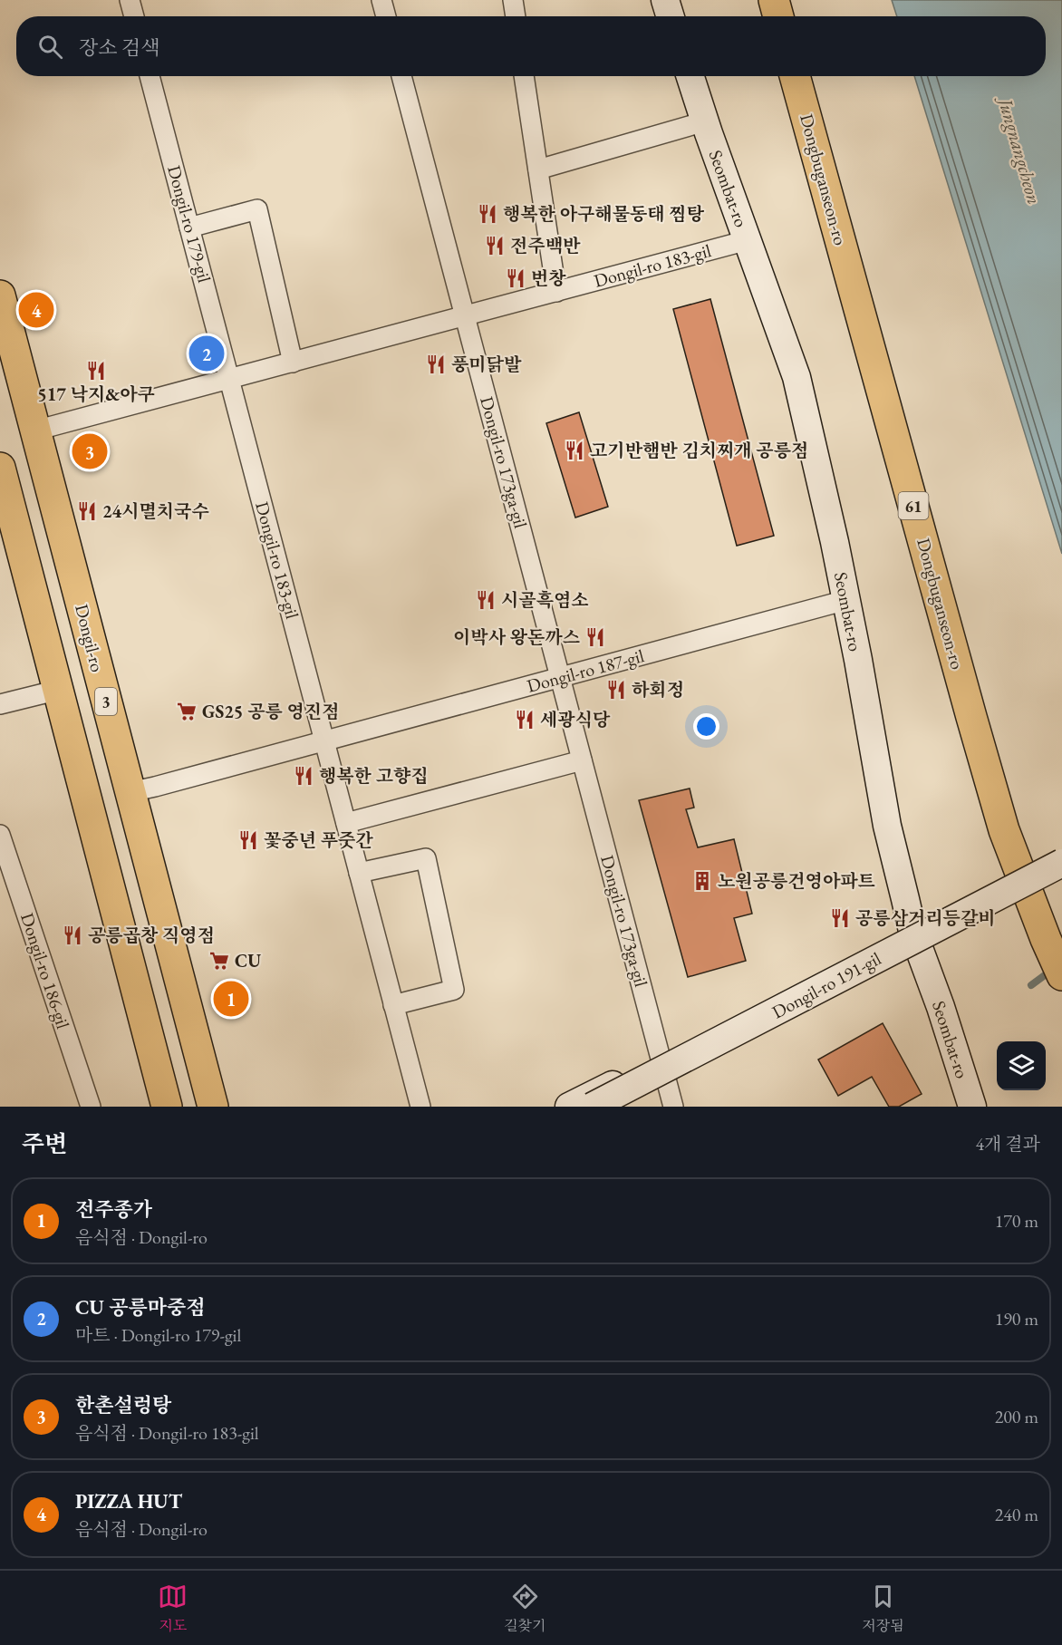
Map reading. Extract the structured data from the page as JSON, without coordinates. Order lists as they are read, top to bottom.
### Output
{
  "streets": {
    "main road": [
      "Dongbuganseon-ro",
      "Seombat-ro",
      "61",
      "Dongil-ro",
      "3",
      "Dongil-ro 191-gil"
    ],
    "street": [
      "Dongil-ro 179-gil",
      "Dongil-ro 183-gil",
      "Dongil-ro 173ga-gil",
      "Dongil-ro 187-gil",
      "Dongil-ro 186-gil"
    ]
  },
  "crossings": [
    ["Seombat-ro", "Dongil-ro 183-gil"],
    ["Seombat-ro", "Dongil-ro 187-gil"],
    ["Seombat-ro", "Dongil-ro 191-gil"],
    ["Dongil-ro 179-gil", "Dongil-ro 183-gil"],
    ["Dongil-ro 183-gil", "Dongil-ro 173ga-gil"],
    ["Dongil-ro 183-gil", "Dongil-ro"],
    ["Dongil-ro 183-gil", "Dongil-ro 187-gil"],
    ["Dongil-ro 173ga-gil", "Dongil-ro 187-gil"],
    ["Dongil-ro 173ga-gil", "Dongil-ro 191-gil"],
    ["Dongil-ro", "Dongil-ro 187-gil"]
  ],
  "water": ["Jungnangcheon"],
  "places": {
    "restaurant": [
      "행복한 아구해물동태 찜탕",
      "전주백반",
      "번창",
      "풍미닭발",
      "517 낙지&아구",
      "고기반햄반 김치찌개 공릉점",
      "24시멸치국수",
      "시골흑염소",
      "이박사 왕돈까스",
      "하회정",
      "세광식당",
      "행복한 고향집",
      "꽃중년 푸줏간",
      "공릉삼거리등갈비",
      "공릉곱창 직영점"
    ],
    "supermarket": ["GS25 공릉 영진점", "CU"],
    "building": ["노원공릉건영아파트"]
  },
  "page": {
    "search": "장소 검색",
    "pins": [
      "4",
      "2",
      "3",
      "1"
    ],
    "heading": ["주변", "4개 결과"],
    "list": [
      {
        "mark": "1",
        "name": "전주종가",
        "note": "음식점 · Dongil-ro",
        "value": "170 m"
      },
      {
        "mark": "2",
        "name": "CU 공릉마중점",
        "note": "마트 · Dongil-ro 179-gil",
        "value": "190 m"
      },
      {
        "mark": "3",
        "name": "한촌설렁탕",
        "note": "음식점 · Dongil-ro 183-gil",
        "value": "200 m"
      },
      {
        "mark": "4",
        "name": "PIZZA HUT",
        "note": "음식점 · Dongil-ro",
        "value": "240 m"
      }
    ],
    "nav": ["지도", "길찾기", "저장됨"]
  }
}
